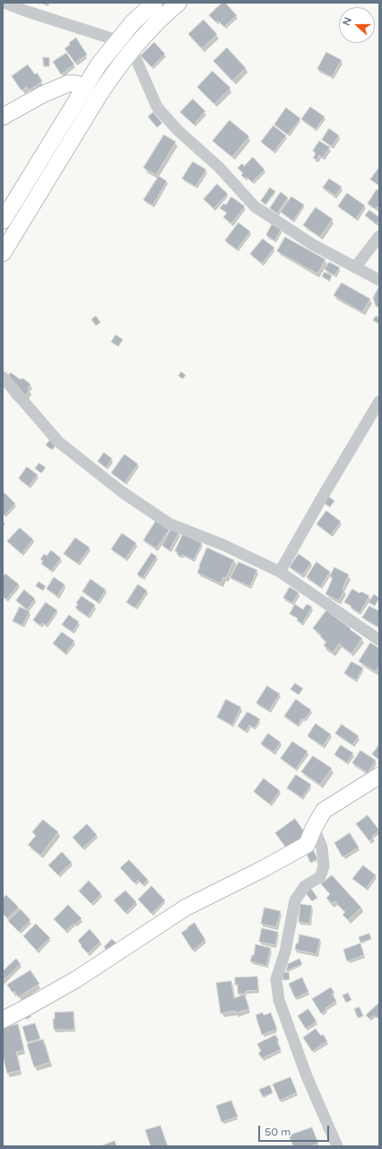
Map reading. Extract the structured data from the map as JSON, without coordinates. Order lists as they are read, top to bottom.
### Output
{
  "scale_bar": "50 m",
  "north": "left"
}
